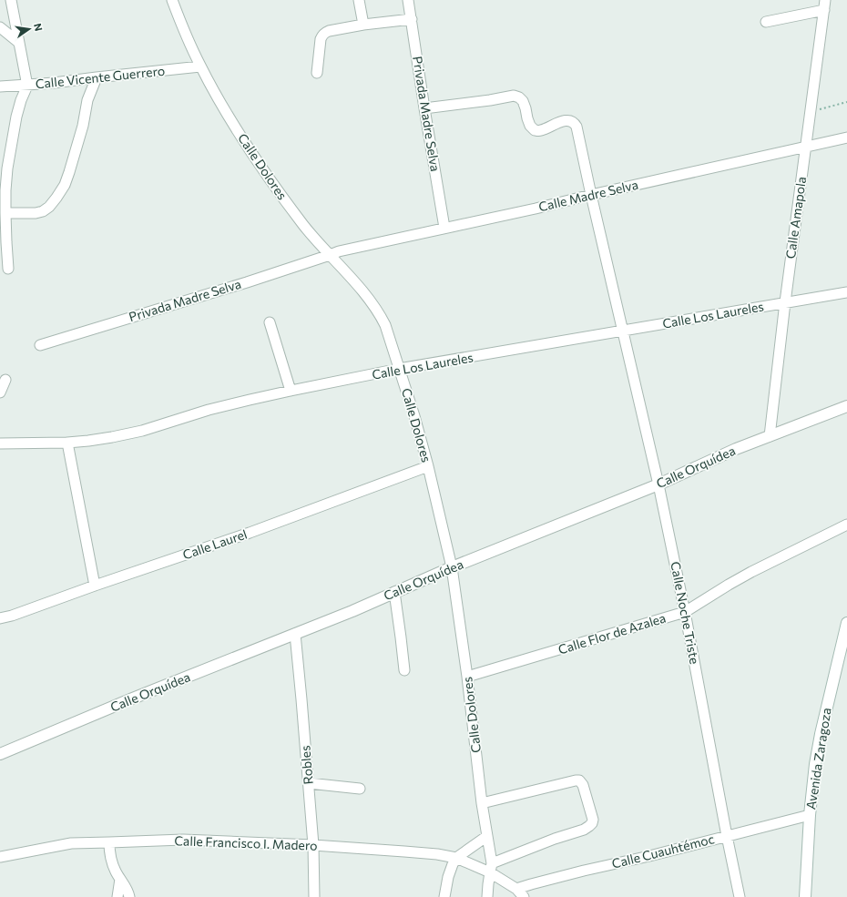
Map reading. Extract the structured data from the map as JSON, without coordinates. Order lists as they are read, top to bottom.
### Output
{
  "streets": {
    "street": [
      "Calle Vicente Guerrero",
      "Privada Madre Selva",
      "Calle Dolores",
      "Calle Madre Selva",
      "Calle Amapola",
      "Calle Los Laureles",
      "Calle Orquídea",
      "Calle Laurel",
      "Calle Noche Triste",
      "Calle Flor de Azalea",
      "Avenida Zaragoza",
      "Robles",
      "Calle Francisco I. Madero",
      "Calle Cuauhtémoc"
    ]
  },
  "crossings": [
    ["Calle Vicente Guerrero", "Calle Dolores"],
    ["Privada Madre Selva", "Calle Dolores"],
    ["Privada Madre Selva", "Calle Madre Selva"],
    ["Privada Madre Selva", "Calle Noche Triste"],
    ["Calle Dolores", "Calle Madre Selva"],
    ["Calle Dolores", "Calle Los Laureles"],
    ["Calle Dolores", "Calle Orquídea"],
    ["Calle Dolores", "Calle Laurel"],
    ["Calle Dolores", "Calle Flor de Azalea"],
    ["Calle Dolores", "Calle Francisco I. Madero"],
    ["Calle Madre Selva", "Calle Amapola"],
    ["Calle Madre Selva", "Calle Noche Triste"],
    ["Calle Amapola", "Calle Los Laureles"],
    ["Calle Amapola", "Calle Orquídea"],
    ["Calle Los Laureles", "Calle Noche Triste"],
    ["Calle Orquídea", "Calle Noche Triste"],
    ["Calle Orquídea", "Robles"],
    ["Calle Noche Triste", "Calle Flor de Azalea"],
    ["Calle Noche Triste", "Calle Cuauhtémoc"],
    ["Avenida Zaragoza", "Calle Cuauhtémoc"],
    ["Robles", "Calle Francisco I. Madero"]
  ],
  "north": "right"
}
